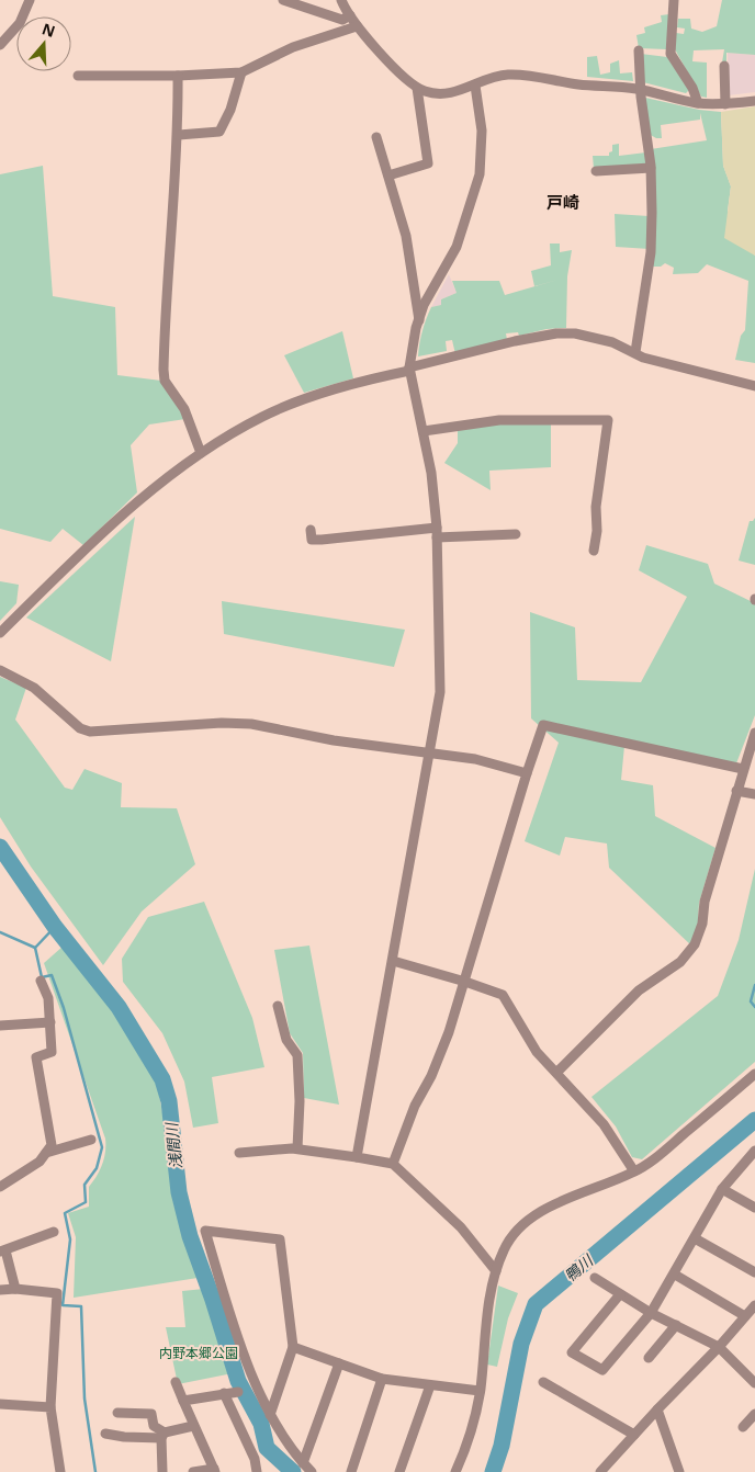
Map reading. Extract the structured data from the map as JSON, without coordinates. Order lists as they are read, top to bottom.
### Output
{
  "districts": ["戸崎"],
  "water": ["浅間川", "鴨川"],
  "parks": ["内野本郷公園"],
  "north": "top"
}
